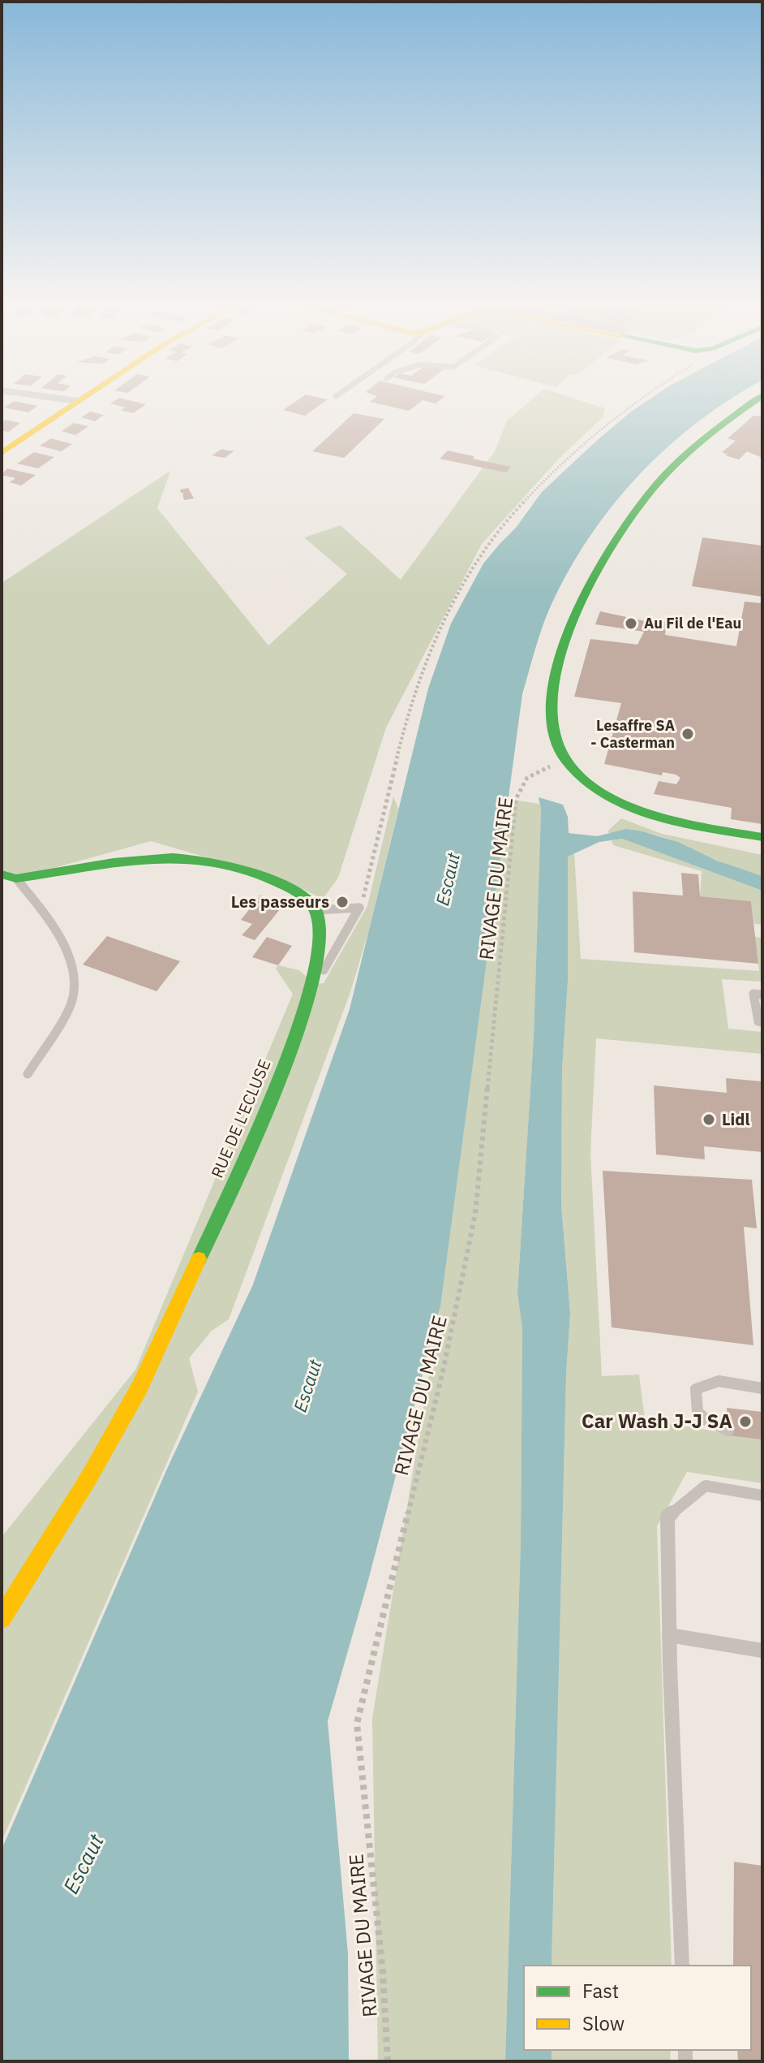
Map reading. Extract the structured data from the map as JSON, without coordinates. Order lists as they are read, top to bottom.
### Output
{
  "streets": {
    "street": ["RUE DE L'ECLUSE"],
    "path": ["RIVAGE DU MAIRE"]
  },
  "water": ["Escaut"],
  "places": [
    "Au Fil de l'Eau",
    "Lesaffre SA - Casterman",
    "Les passeurs",
    "Lidl",
    "Car Wash J-J SA"
  ],
  "legend": ["Fast", "Slow"]
}
